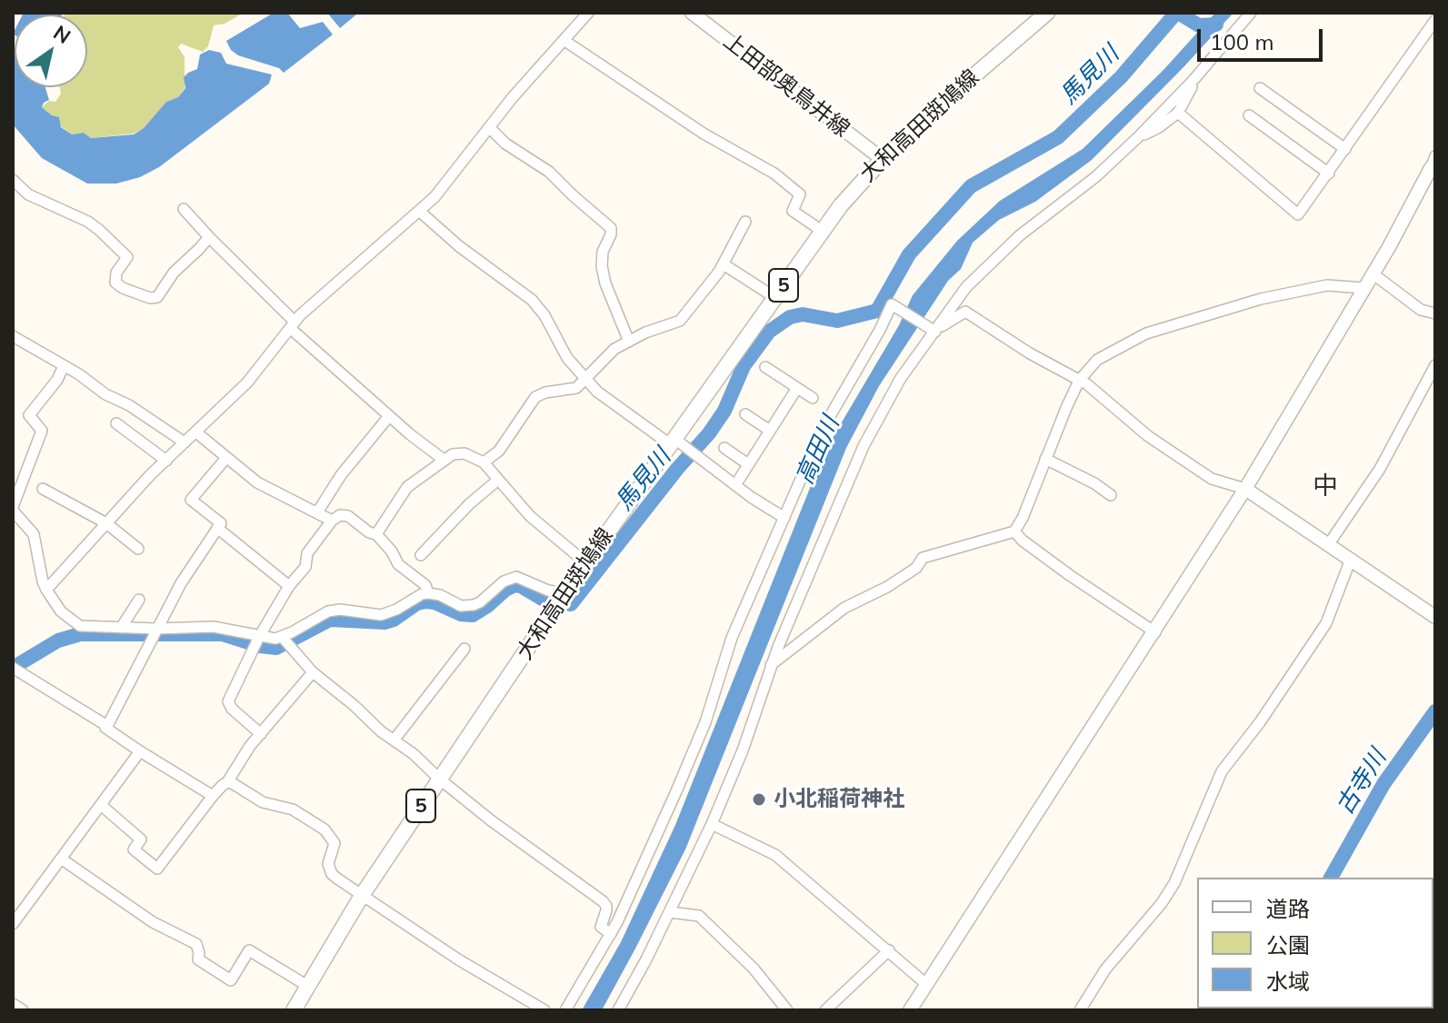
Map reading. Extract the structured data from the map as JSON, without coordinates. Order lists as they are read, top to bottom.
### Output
{
  "streets": {
    "main road": ["大和高田斑鳩線", "5"],
    "street": ["上田部奥鳥井線"]
  },
  "crossings": [
    ["上田部奥鳥井線", "大和高田斑鳩線"]
  ],
  "districts": ["中"],
  "water": ["馬見川", "高田川", "古寺川"],
  "places": ["小北稲荷神社"],
  "legend": ["道路", "公園", "水域"],
  "scale_bar": "100 m",
  "north": "top right"
}
